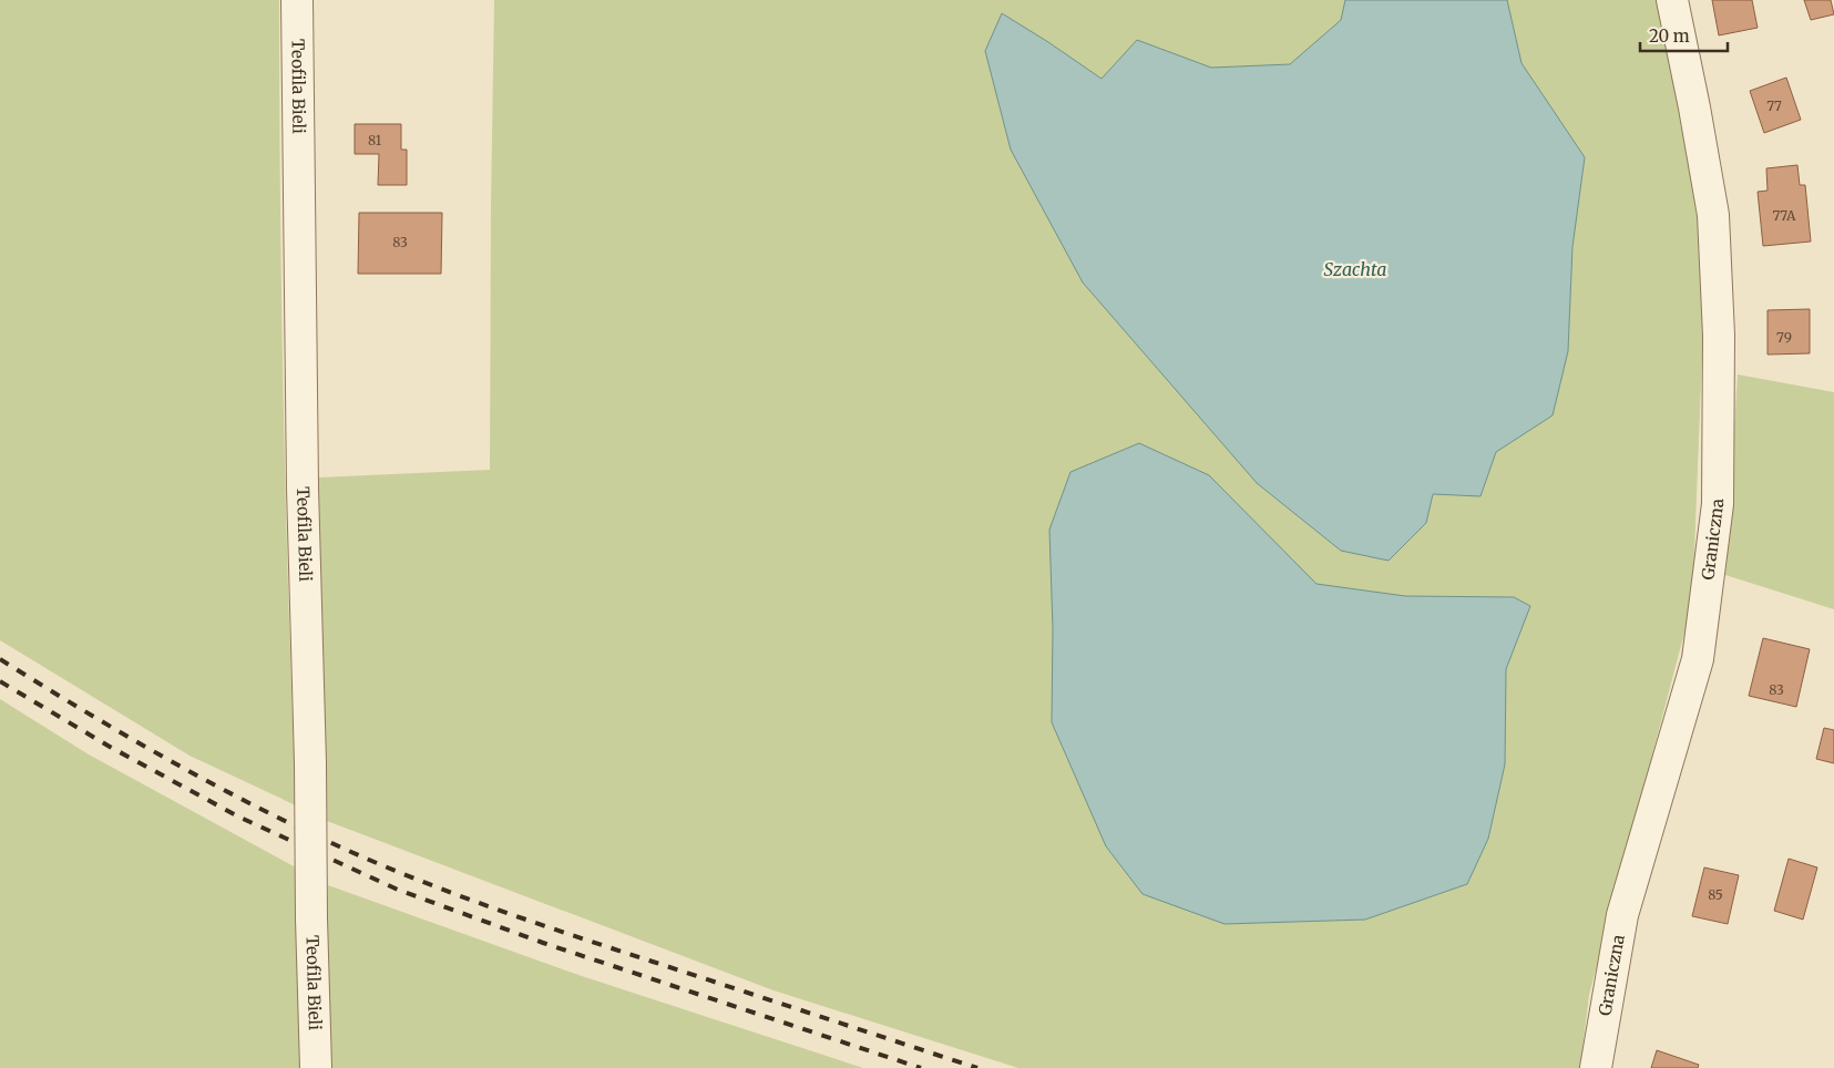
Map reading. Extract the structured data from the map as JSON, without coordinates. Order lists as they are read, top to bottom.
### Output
{
  "streets": {
    "street": ["Teofila Bieli", "Graniczna"]
  },
  "water": ["Szachta"],
  "house_numbers": [
    "77",
    "81",
    "77A",
    "83",
    "79",
    "83",
    "85"
  ],
  "scale_bar": "20 m"
}
